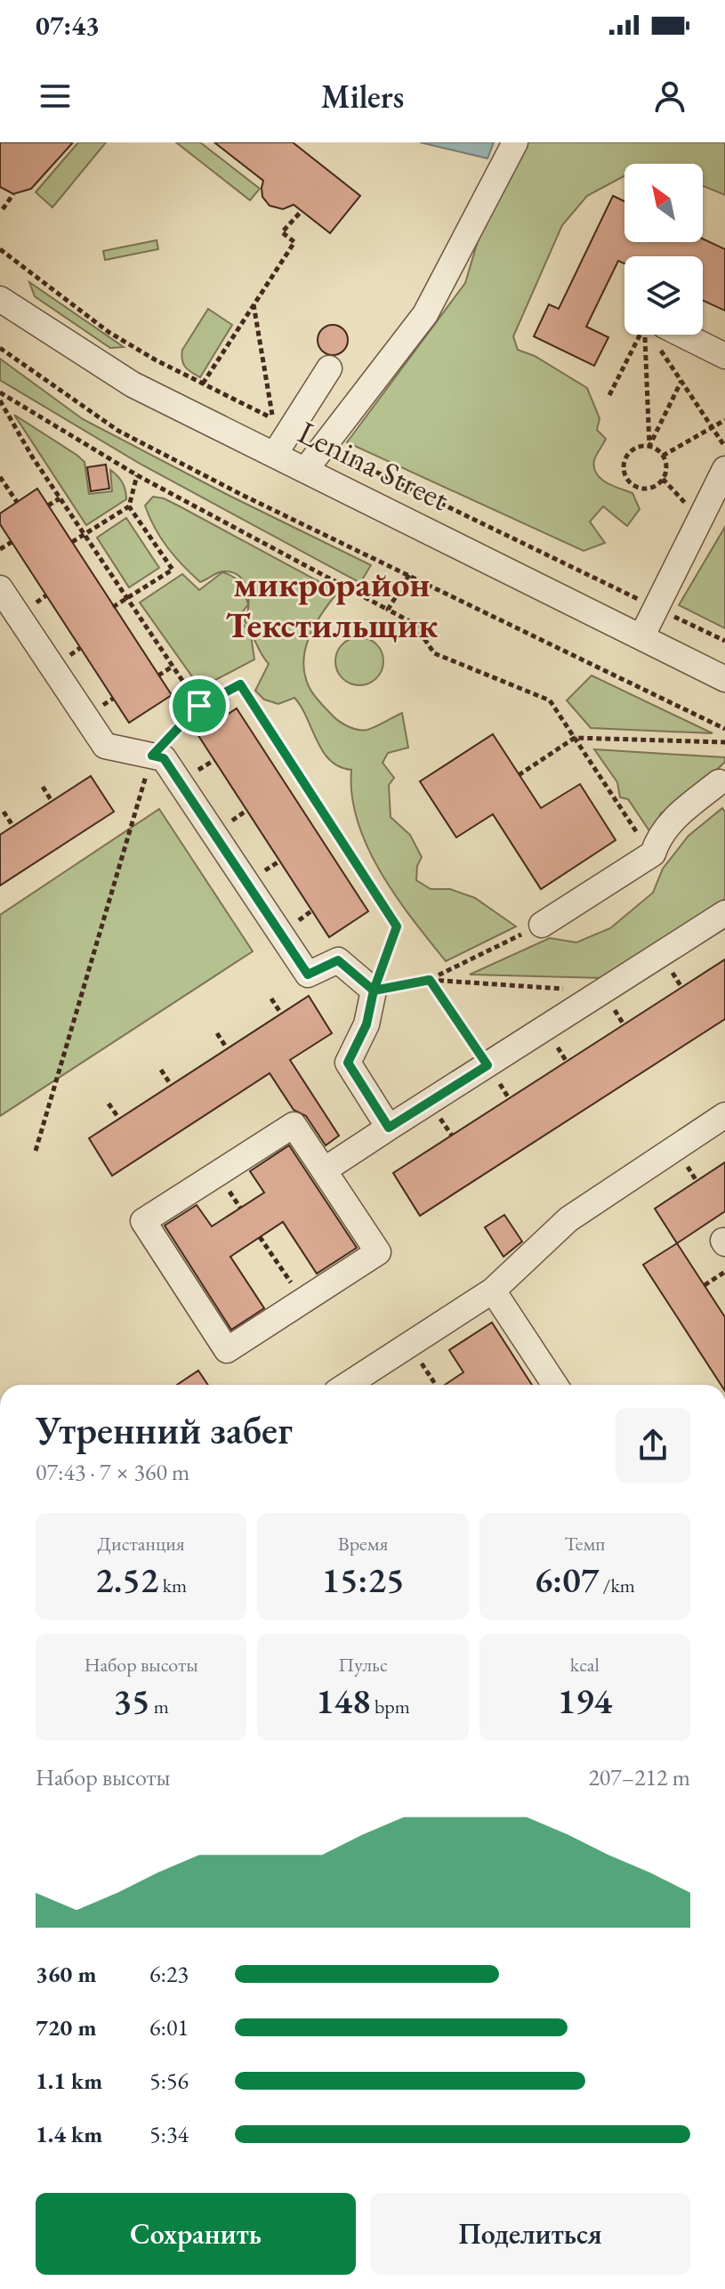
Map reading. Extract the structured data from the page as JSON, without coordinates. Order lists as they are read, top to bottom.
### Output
{
  "streets": {
    "street": ["Lenina Street"]
  },
  "districts": ["микрорайон Текстильщик"],
  "north": "top left",
  "page": {
    "status": "07:43",
    "header": "Milers",
    "heading": ["Утренний забег", "07:43 · 7 × 360 m"],
    "stats": [
      ["Дистанция", "2.52 km"],
      ["Время", "15:25"],
      ["Темп", "6:07 /km"],
      ["Набор высоты", "35 m"],
      ["Пульс", "148 bpm"],
      ["kcal", "194"]
    ],
    "chart": ["Набор высоты", "207–212 m"],
    "list": [
      {
        "name": "360 m",
        "note": "6:23"
      },
      {
        "name": "720 m",
        "note": "6:01"
      },
      {
        "name": "1.1 km",
        "note": "5:56"
      },
      {
        "name": "1.4 km",
        "note": "5:34"
      }
    ],
    "buttons": ["Сохранить", "Поделиться"]
  }
}
